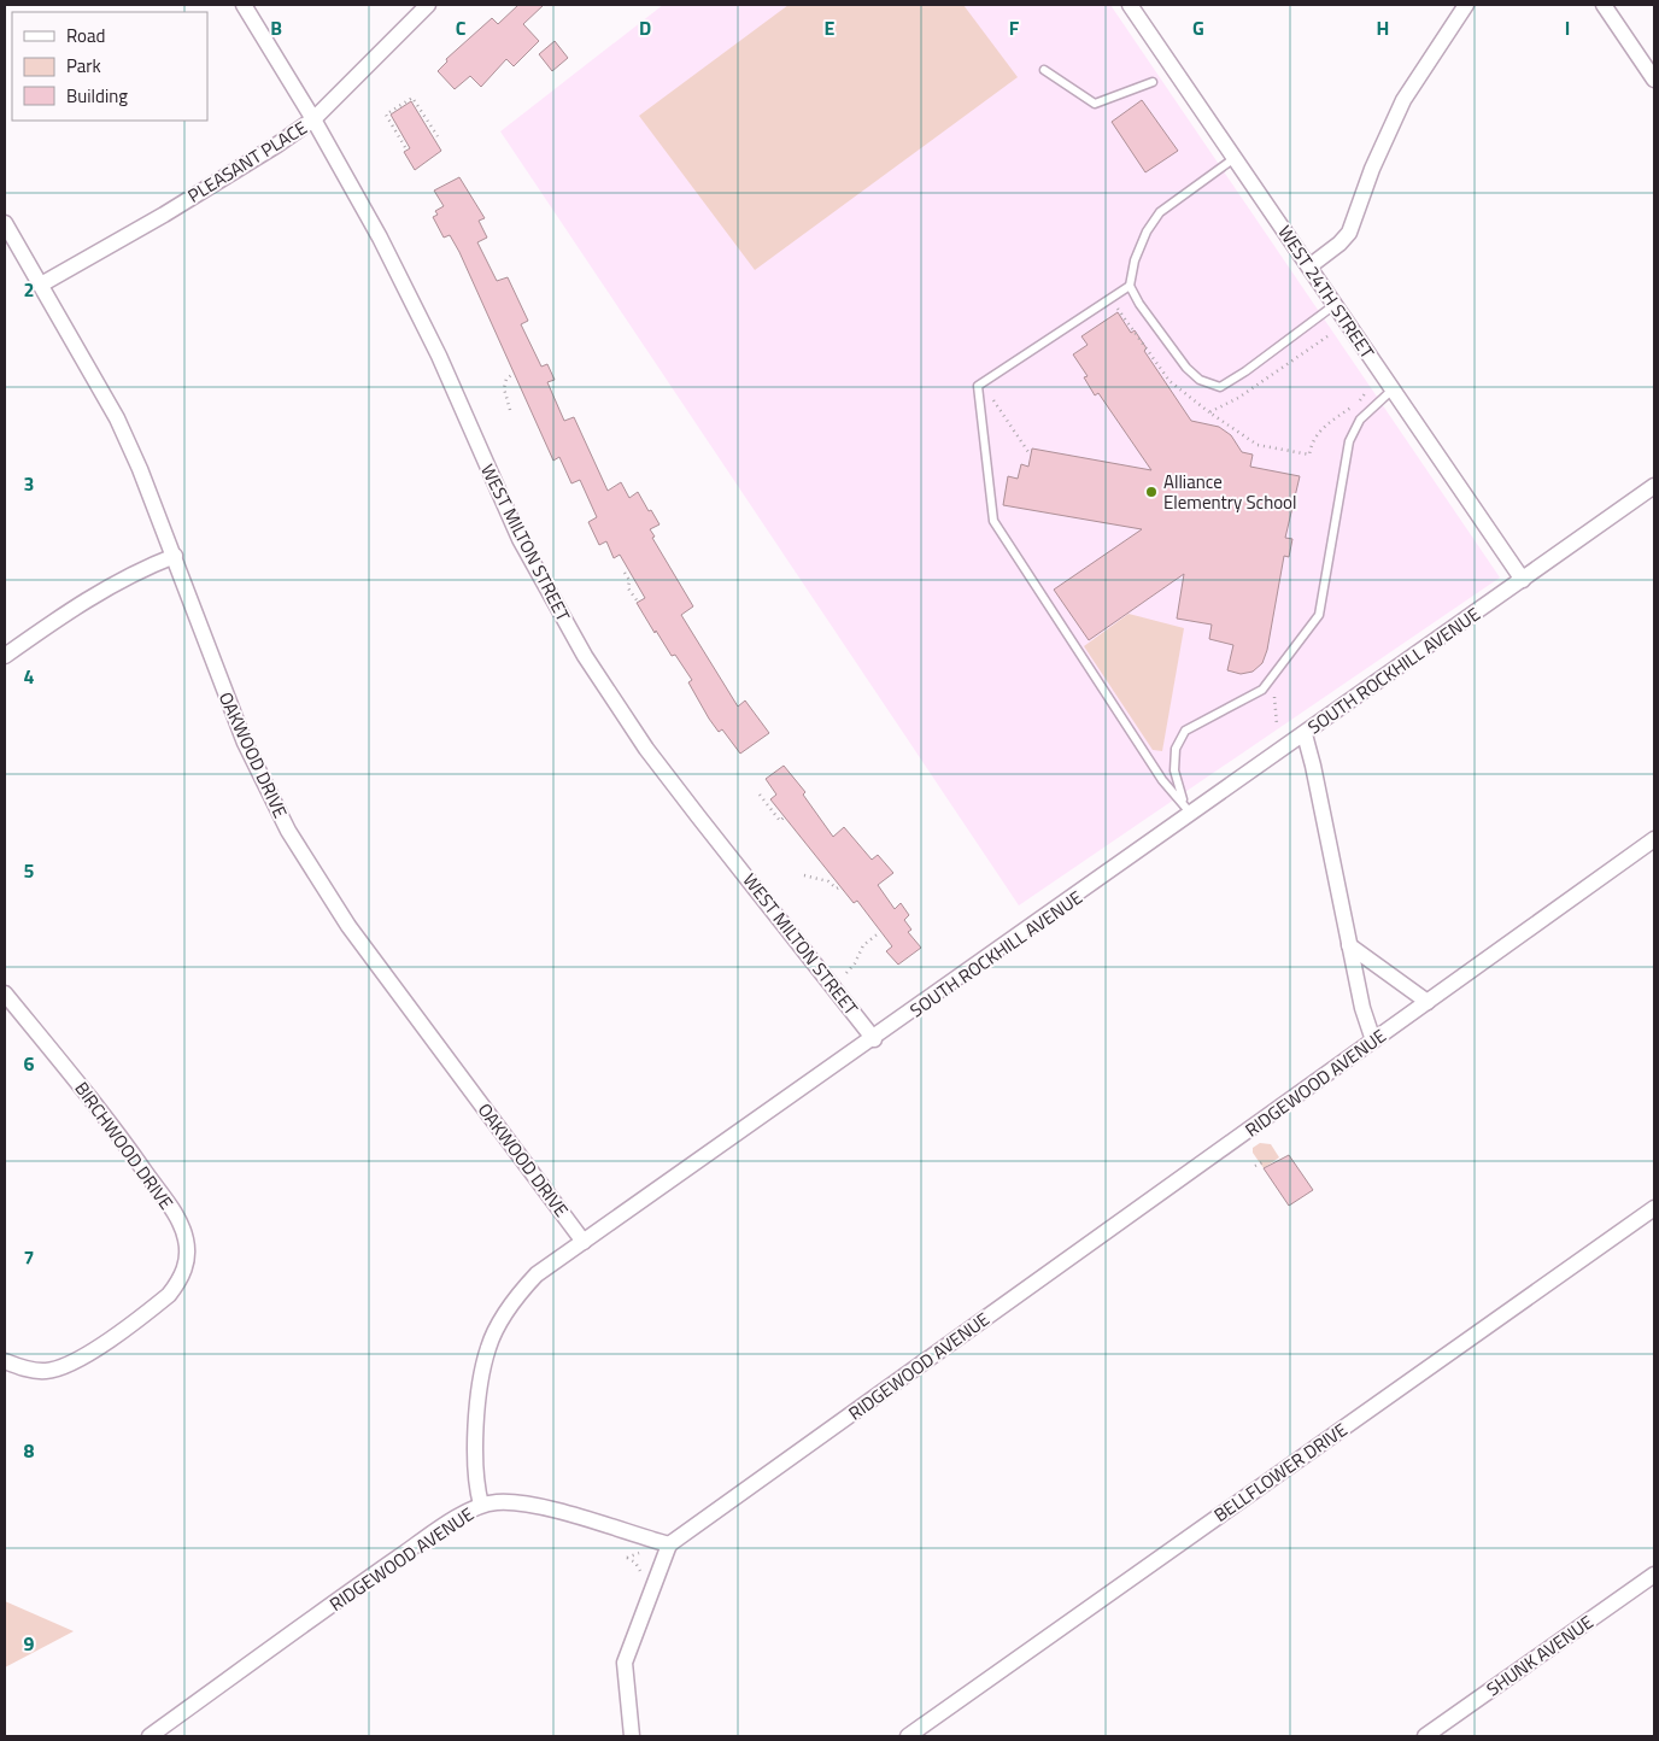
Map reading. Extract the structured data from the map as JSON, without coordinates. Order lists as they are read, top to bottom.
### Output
{
  "streets": {
    "street": [
      "PLEASANT PLACE",
      "WEST 24TH STREET",
      "WEST MILTON STREET",
      "SOUTH ROCKHILL AVENUE",
      "OAKWOOD DRIVE",
      "RIDGEWOOD AVENUE",
      "BIRCHWOOD DRIVE",
      "BELLFLOWER DRIVE",
      "SHUNK AVENUE"
    ]
  },
  "crossings": [
    ["PLEASANT PLACE", "WEST MILTON STREET"],
    ["PLEASANT PLACE", "OAKWOOD DRIVE"],
    ["WEST 24TH STREET", "SOUTH ROCKHILL AVENUE"],
    ["WEST MILTON STREET", "SOUTH ROCKHILL AVENUE"],
    ["SOUTH ROCKHILL AVENUE", "OAKWOOD DRIVE"],
    ["SOUTH ROCKHILL AVENUE", "RIDGEWOOD AVENUE"]
  ],
  "places": ["Alliance Elementry School"],
  "legend": ["Road", "Park", "Building"],
  "grid": {
    "columns": [
      "B",
      "C",
      "D",
      "E",
      "F",
      "G",
      "H",
      "I"
    ],
    "rows": [
      "2",
      "3",
      "4",
      "5",
      "6",
      "7",
      "8",
      "9"
    ]
  }
}
